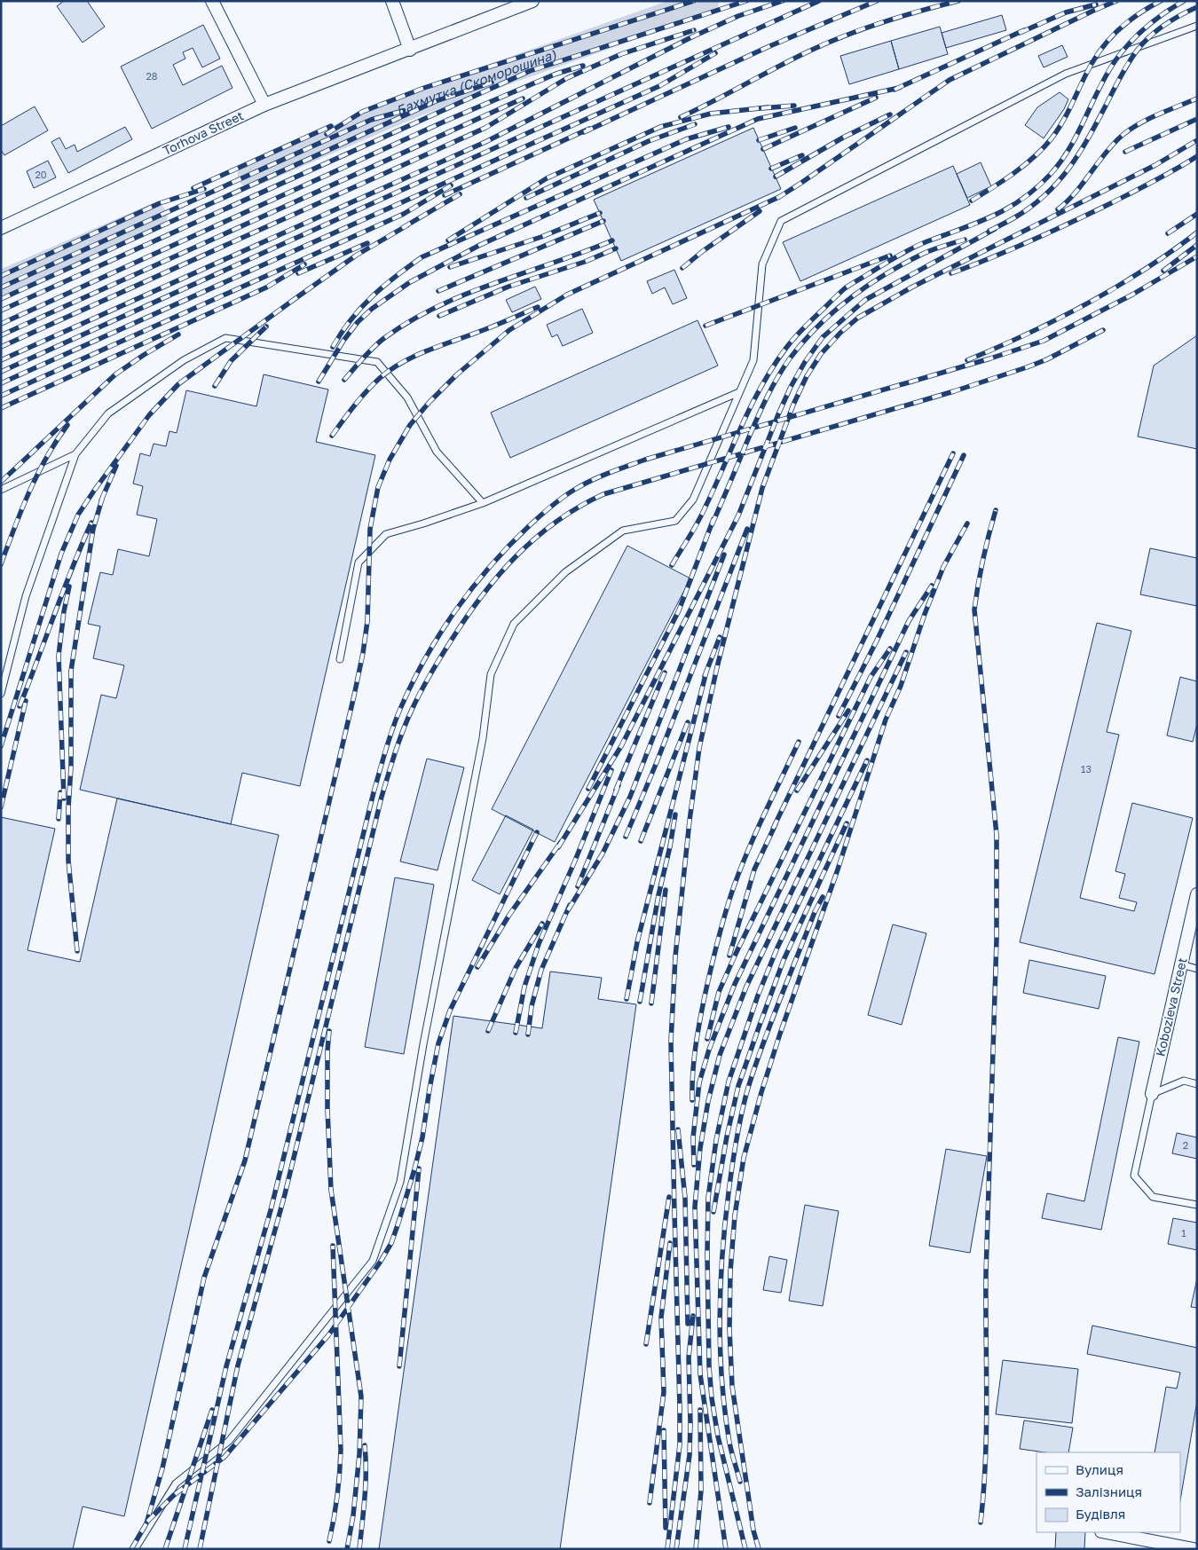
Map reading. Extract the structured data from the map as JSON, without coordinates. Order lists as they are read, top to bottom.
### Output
{
  "streets": {
    "street": ["Torhova Street", "Kobozieva Street"]
  },
  "water": ["Бахмутка (Скоморошина)"],
  "house_numbers": [
    "28",
    "20",
    "13",
    "2",
    "1"
  ],
  "legend": ["Вулиця", "Залізниця", "Будівля"]
}
